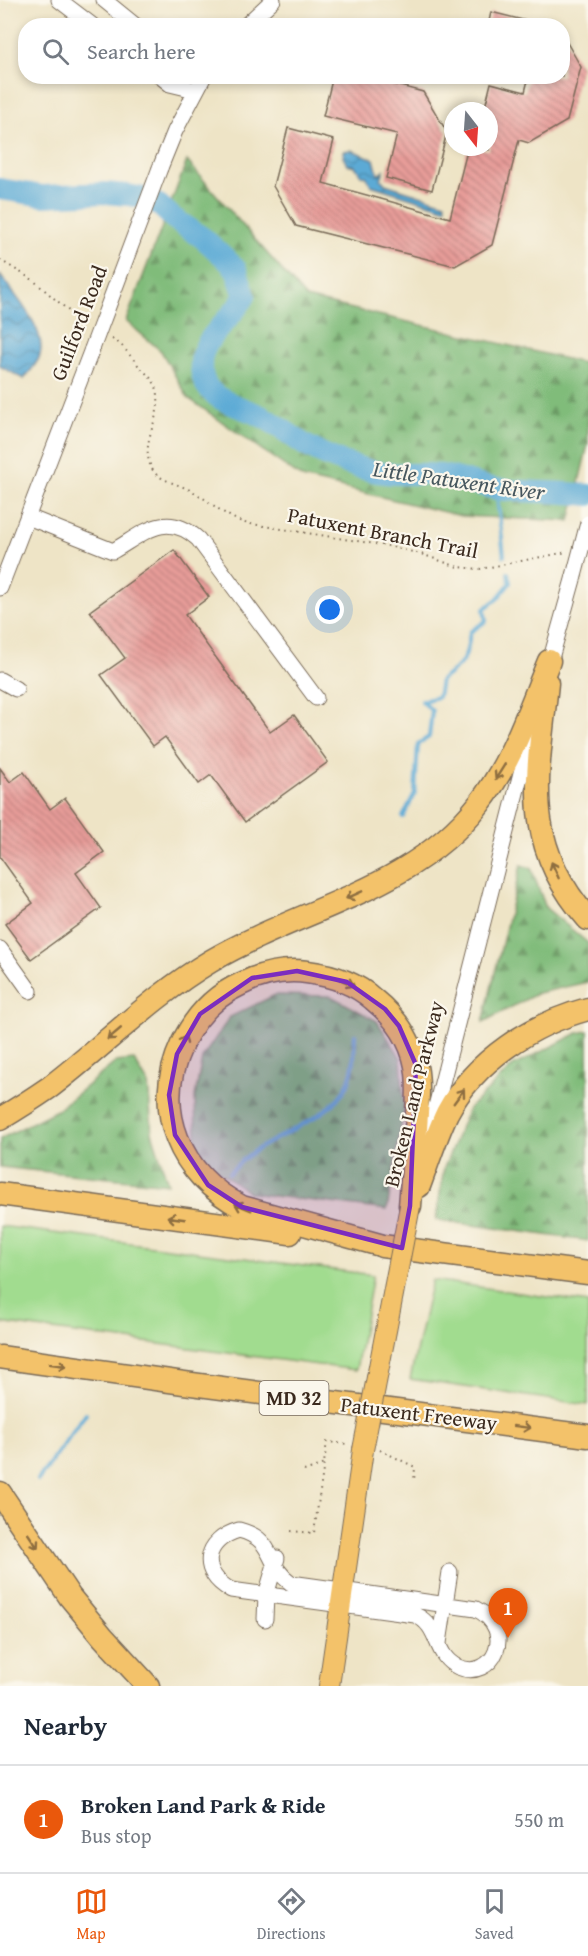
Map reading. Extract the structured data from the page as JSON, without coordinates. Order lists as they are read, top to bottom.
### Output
{
  "streets": {
    "highway": ["MD 32", "Patuxent Freeway"],
    "main road": ["Broken Land Parkway"],
    "street": ["Guilford Road"],
    "path": ["Patuxent Branch Trail"]
  },
  "water": ["Little Patuxent River"],
  "north": "bottom",
  "page": {
    "search": "Search here",
    "pins": "1",
    "heading": "Nearby",
    "list": [
      {
        "mark": "1",
        "name": "Broken Land Park & Ride",
        "note": "Bus stop",
        "value": "550 m"
      }
    ],
    "nav": ["Map", "Directions", "Saved"]
  }
}
